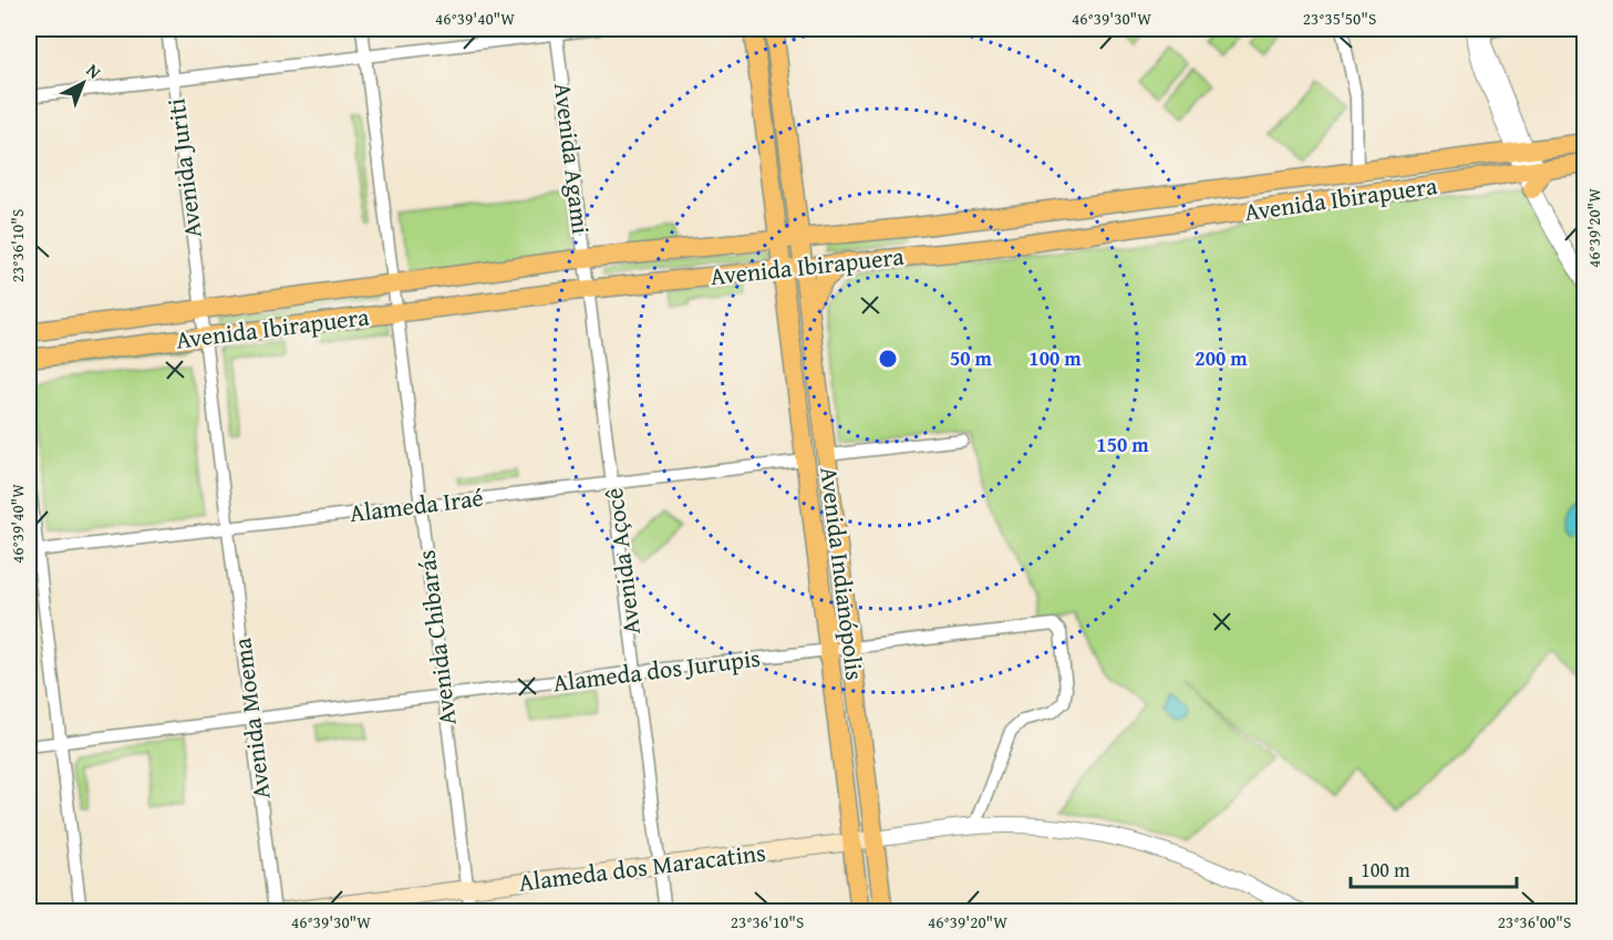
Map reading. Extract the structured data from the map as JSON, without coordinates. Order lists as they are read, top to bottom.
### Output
{
  "streets": {
    "main road": ["Avenida Ibirapuera", "Avenida Indianópolis", "Alameda dos Maracatins"],
    "street": [
      "Avenida Agami",
      "Avenida Juriti",
      "Alameda Iraé",
      "Avenida Açocê",
      "Avenida Chibarás",
      "Alameda dos Jurupis",
      "Avenida Moema"
    ]
  },
  "crossings": [
    ["Avenida Agami", "Avenida Ibirapuera"],
    ["Avenida Agami", "Avenida Açocê"],
    ["Avenida Juriti", "Avenida Ibirapuera"],
    ["Avenida Ibirapuera", "Avenida Açocê"],
    ["Avenida Ibirapuera", "Avenida Indianópolis"],
    ["Avenida Ibirapuera", "Avenida Chibarás"],
    ["Avenida Ibirapuera", "Avenida Moema"],
    ["Alameda Iraé", "Avenida Açocê"],
    ["Alameda Iraé", "Avenida Indianópolis"],
    ["Alameda Iraé", "Avenida Chibarás"],
    ["Alameda Iraé", "Avenida Moema"],
    ["Avenida Açocê", "Alameda dos Jurupis"],
    ["Avenida Açocê", "Alameda dos Maracatins"],
    ["Avenida Indianópolis", "Alameda dos Jurupis"],
    ["Avenida Indianópolis", "Alameda dos Maracatins"],
    ["Avenida Chibarás", "Alameda dos Jurupis"],
    ["Avenida Chibarás", "Alameda dos Maracatins"],
    ["Alameda dos Jurupis", "Avenida Moema"],
    ["Avenida Moema", "Alameda dos Maracatins"]
  ],
  "scale_bar": "100 m",
  "north": "top right",
  "coordinates": [
    "46°39'40\"W",
    "46°39'30\"W",
    "23°35'50\"S",
    "46°39'20\"W",
    "23°36'10\"S",
    "23°36'00\"S"
  ],
  "rings": [
    "50 m",
    "100 m",
    "200 m",
    "150 m"
  ]
}
